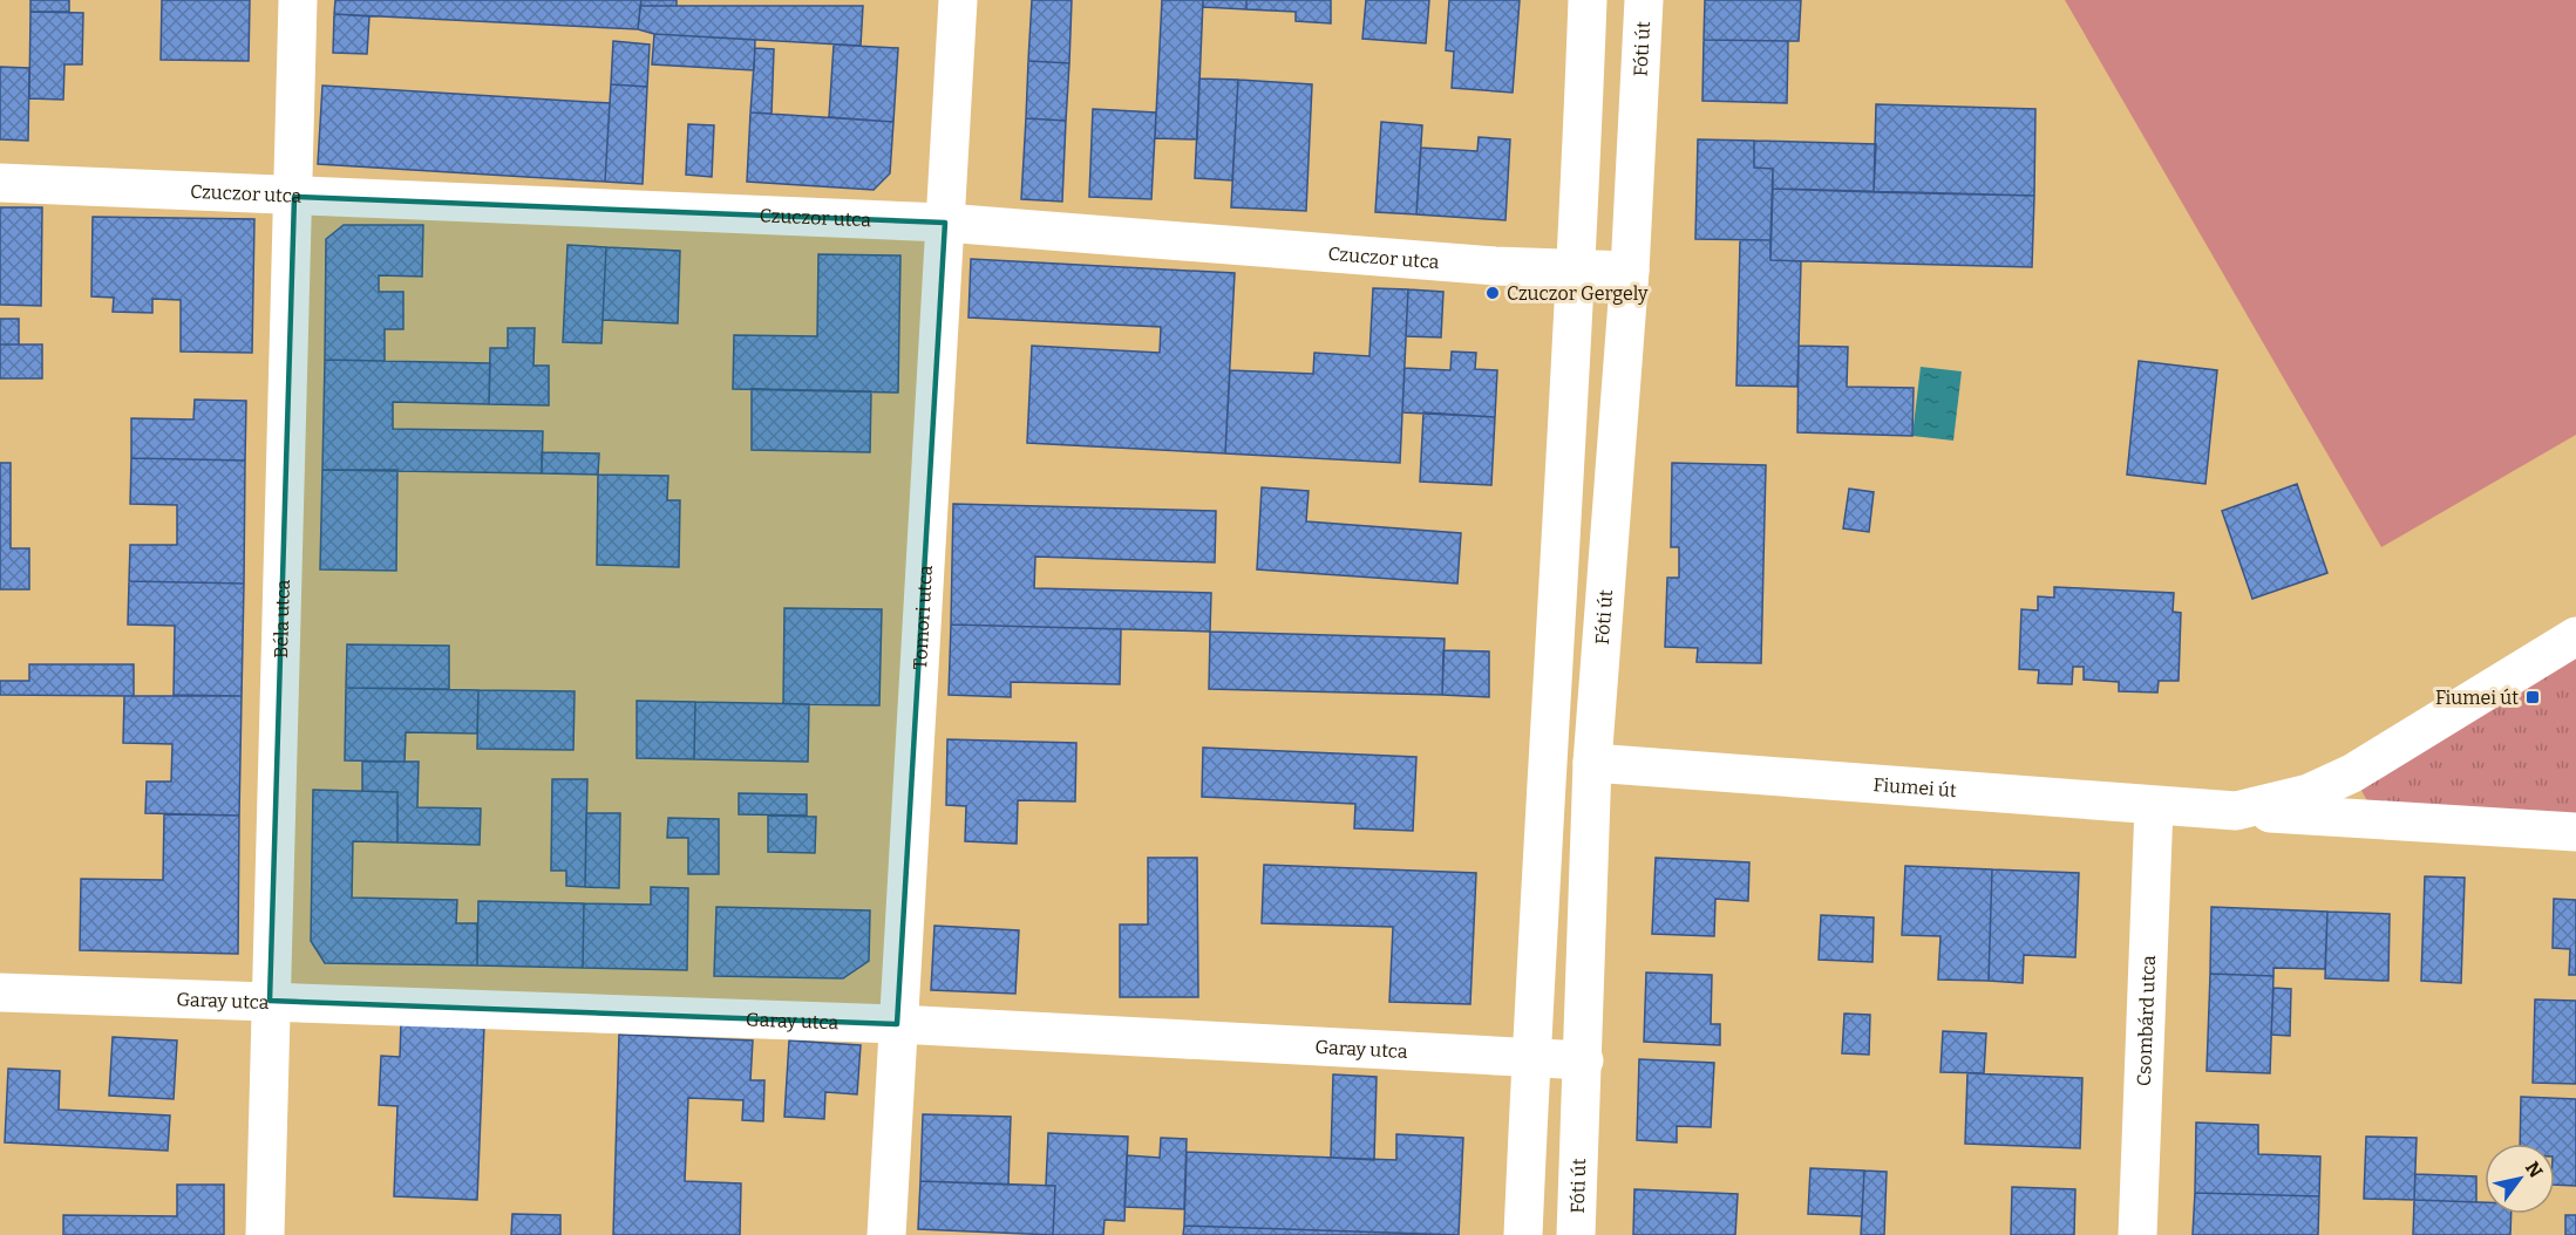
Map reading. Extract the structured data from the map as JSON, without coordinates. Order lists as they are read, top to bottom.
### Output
{
  "streets": {
    "street": [
      "Fóti út",
      "Czuczor utca",
      "Béla utca",
      "Tomori utca",
      "Fiumei út",
      "Garay utca",
      "Csombárd utca"
    ]
  },
  "crossings": [
    ["Fóti út", "Czuczor utca"],
    ["Fóti út", "Fiumei út"],
    ["Fóti út", "Garay utca"],
    ["Czuczor utca", "Béla utca"],
    ["Czuczor utca", "Tomori utca"],
    ["Béla utca", "Garay utca"],
    ["Tomori utca", "Garay utca"],
    ["Fiumei út", "Csombárd utca"]
  ],
  "places": {
    "other": ["Czuczor Gergely"],
    "transit": ["Fiumei út"]
  },
  "north": "top right"
}
